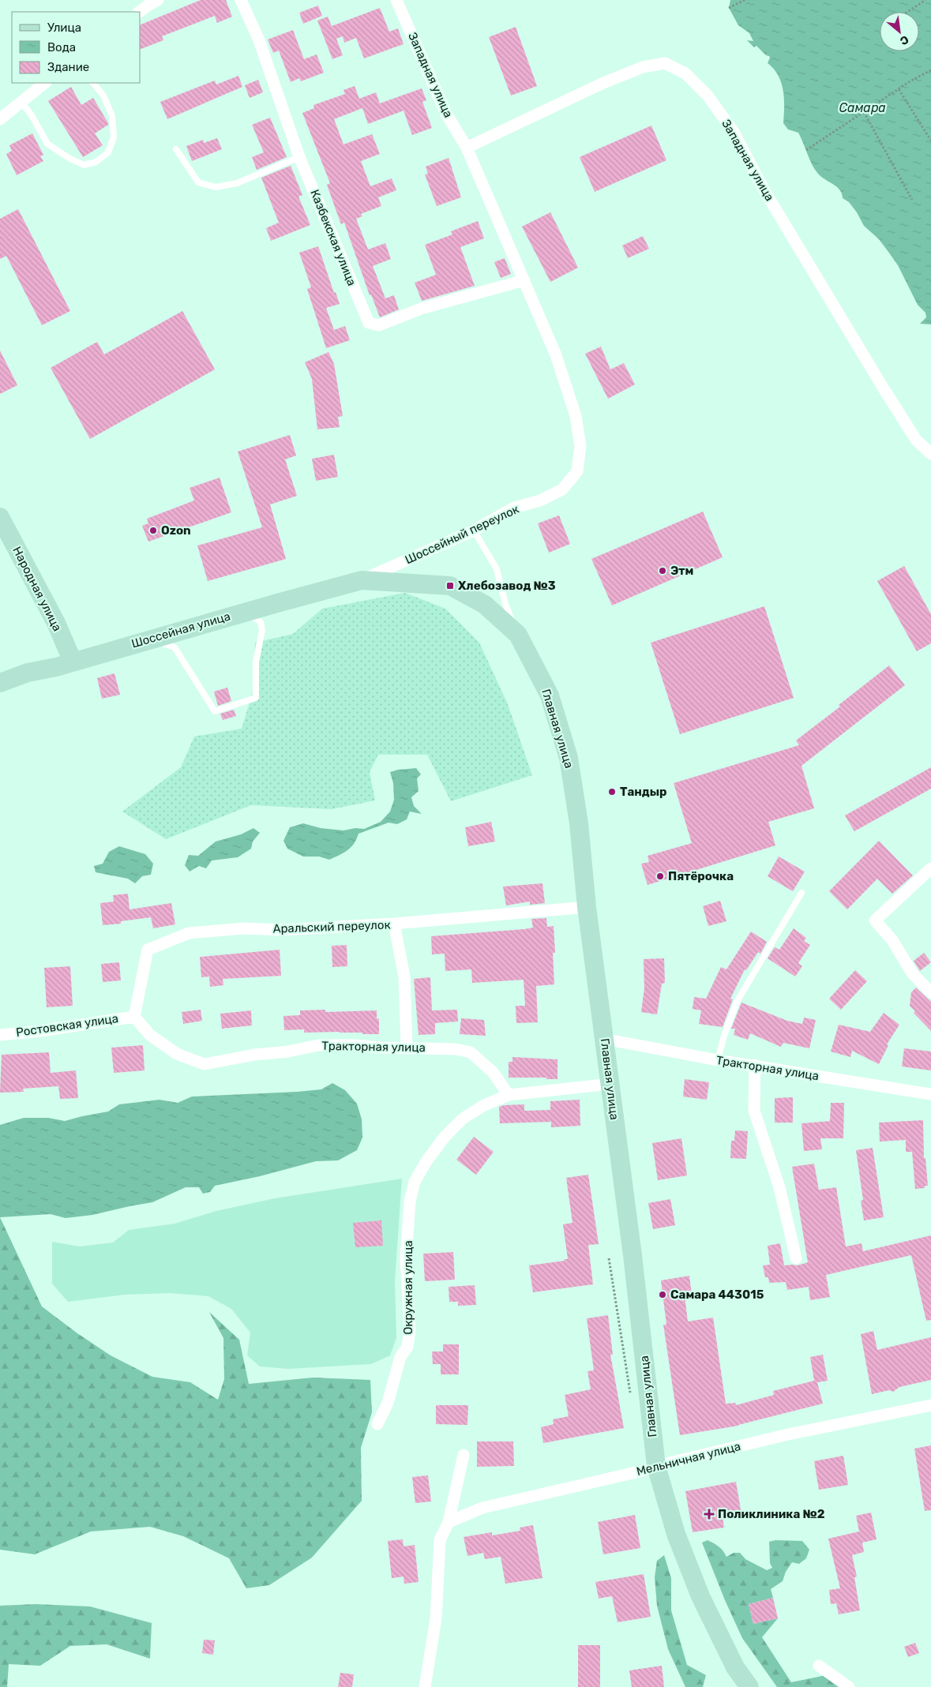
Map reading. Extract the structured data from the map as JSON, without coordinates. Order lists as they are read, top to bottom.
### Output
{
  "streets": {
    "main road": ["Народная улица", "Шоссейная улица", "Главная улица"],
    "street": [
      "Западная улица",
      "Казбекская улица",
      "Шоссейный переулок",
      "Аральский переулок",
      "Ростовская улица",
      "Тракторная улица",
      "Окружная улица",
      "Мельничная улица"
    ]
  },
  "crossings": [
    ["Западная улица", "Казбекская улица"],
    ["Западная улица", "Шоссейный переулок"],
    ["Шоссейный переулок", "Шоссейная улица"],
    ["Шоссейный переулок", "Главная улица"],
    ["Народная улица", "Шоссейная улица"],
    ["Шоссейная улица", "Главная улица"],
    ["Главная улица", "Аральский переулок"],
    ["Главная улица", "Тракторная улица"],
    ["Главная улица", "Мельничная улица"],
    ["Аральский переулок", "Ростовская улица"],
    ["Аральский переулок", "Тракторная улица"],
    ["Ростовская улица", "Тракторная улица"],
    ["Тракторная улица", "Окружная улица"]
  ],
  "water": ["Самара"],
  "places": {
    "other": [
      "Ozon",
      "Этм",
      "Тандыр",
      "Пятёрочка",
      "Самара 443015"
    ],
    "transit": ["Хлебозавод №3"],
    "health": ["Поликлиника №2"]
  },
  "legend": ["Улица", "Вода", "Здание"],
  "north": "bottom right"
}
